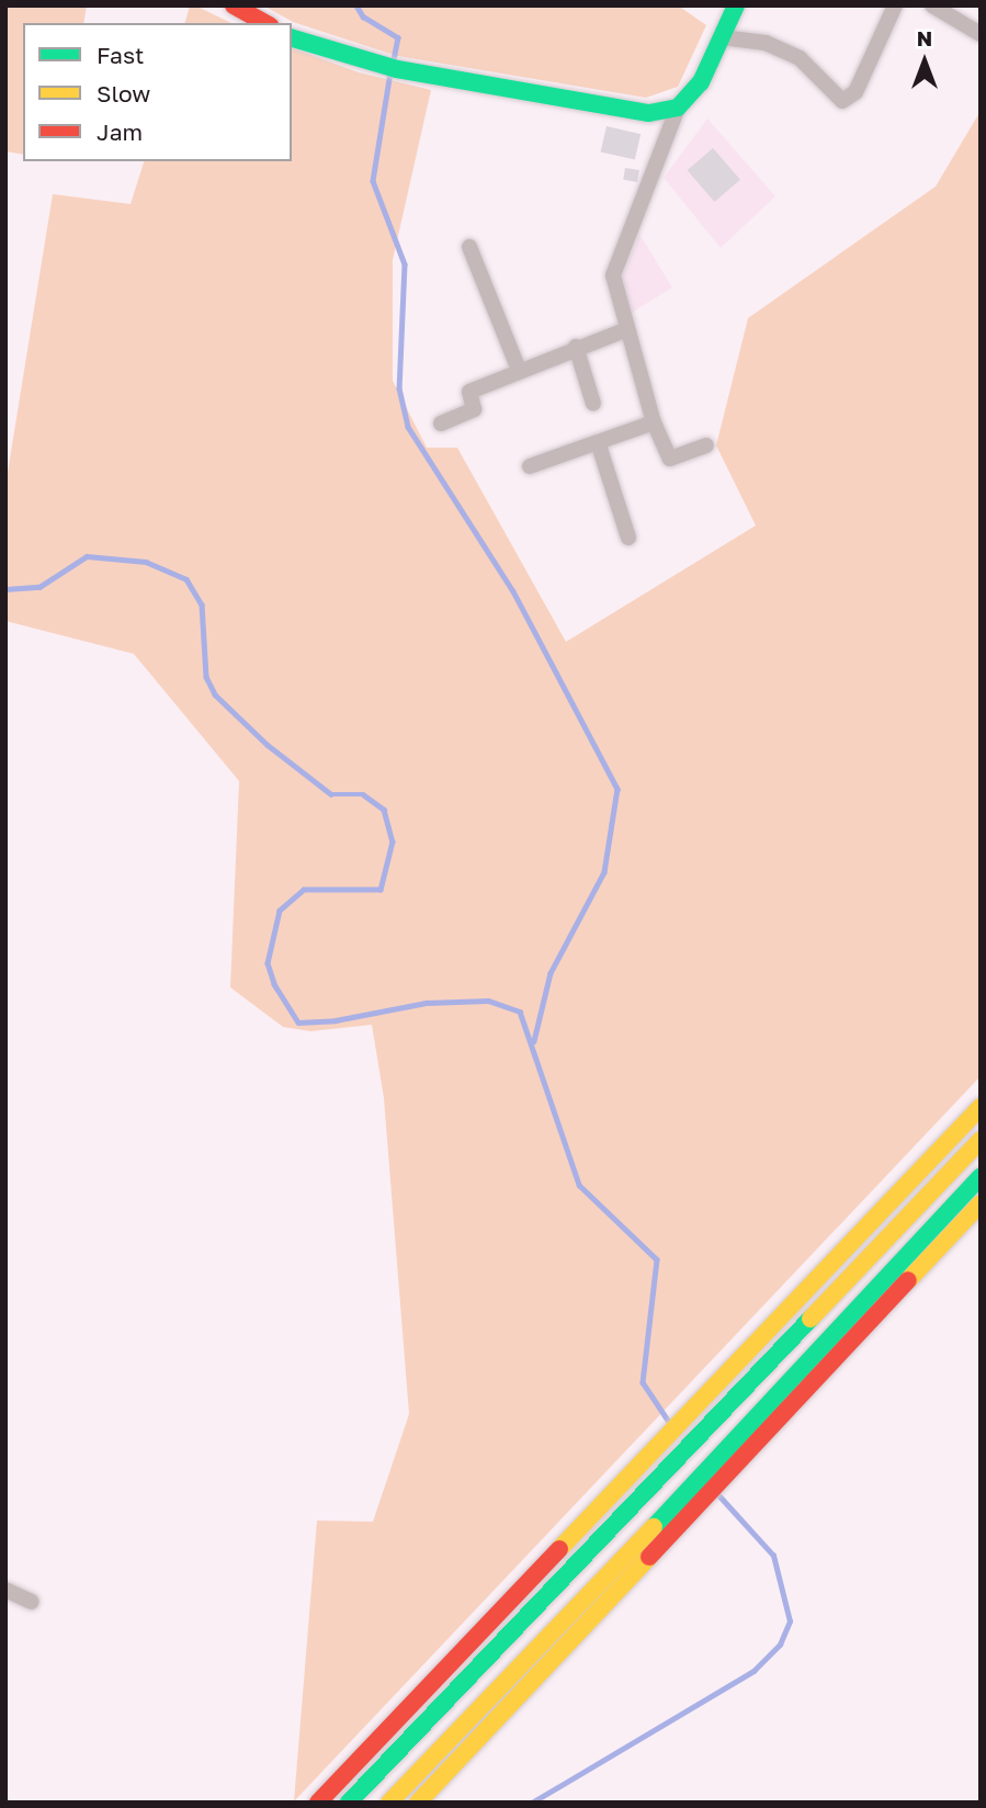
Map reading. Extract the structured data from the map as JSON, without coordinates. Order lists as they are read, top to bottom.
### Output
{
  "legend": ["Fast", "Slow", "Jam"],
  "north": "top"
}
